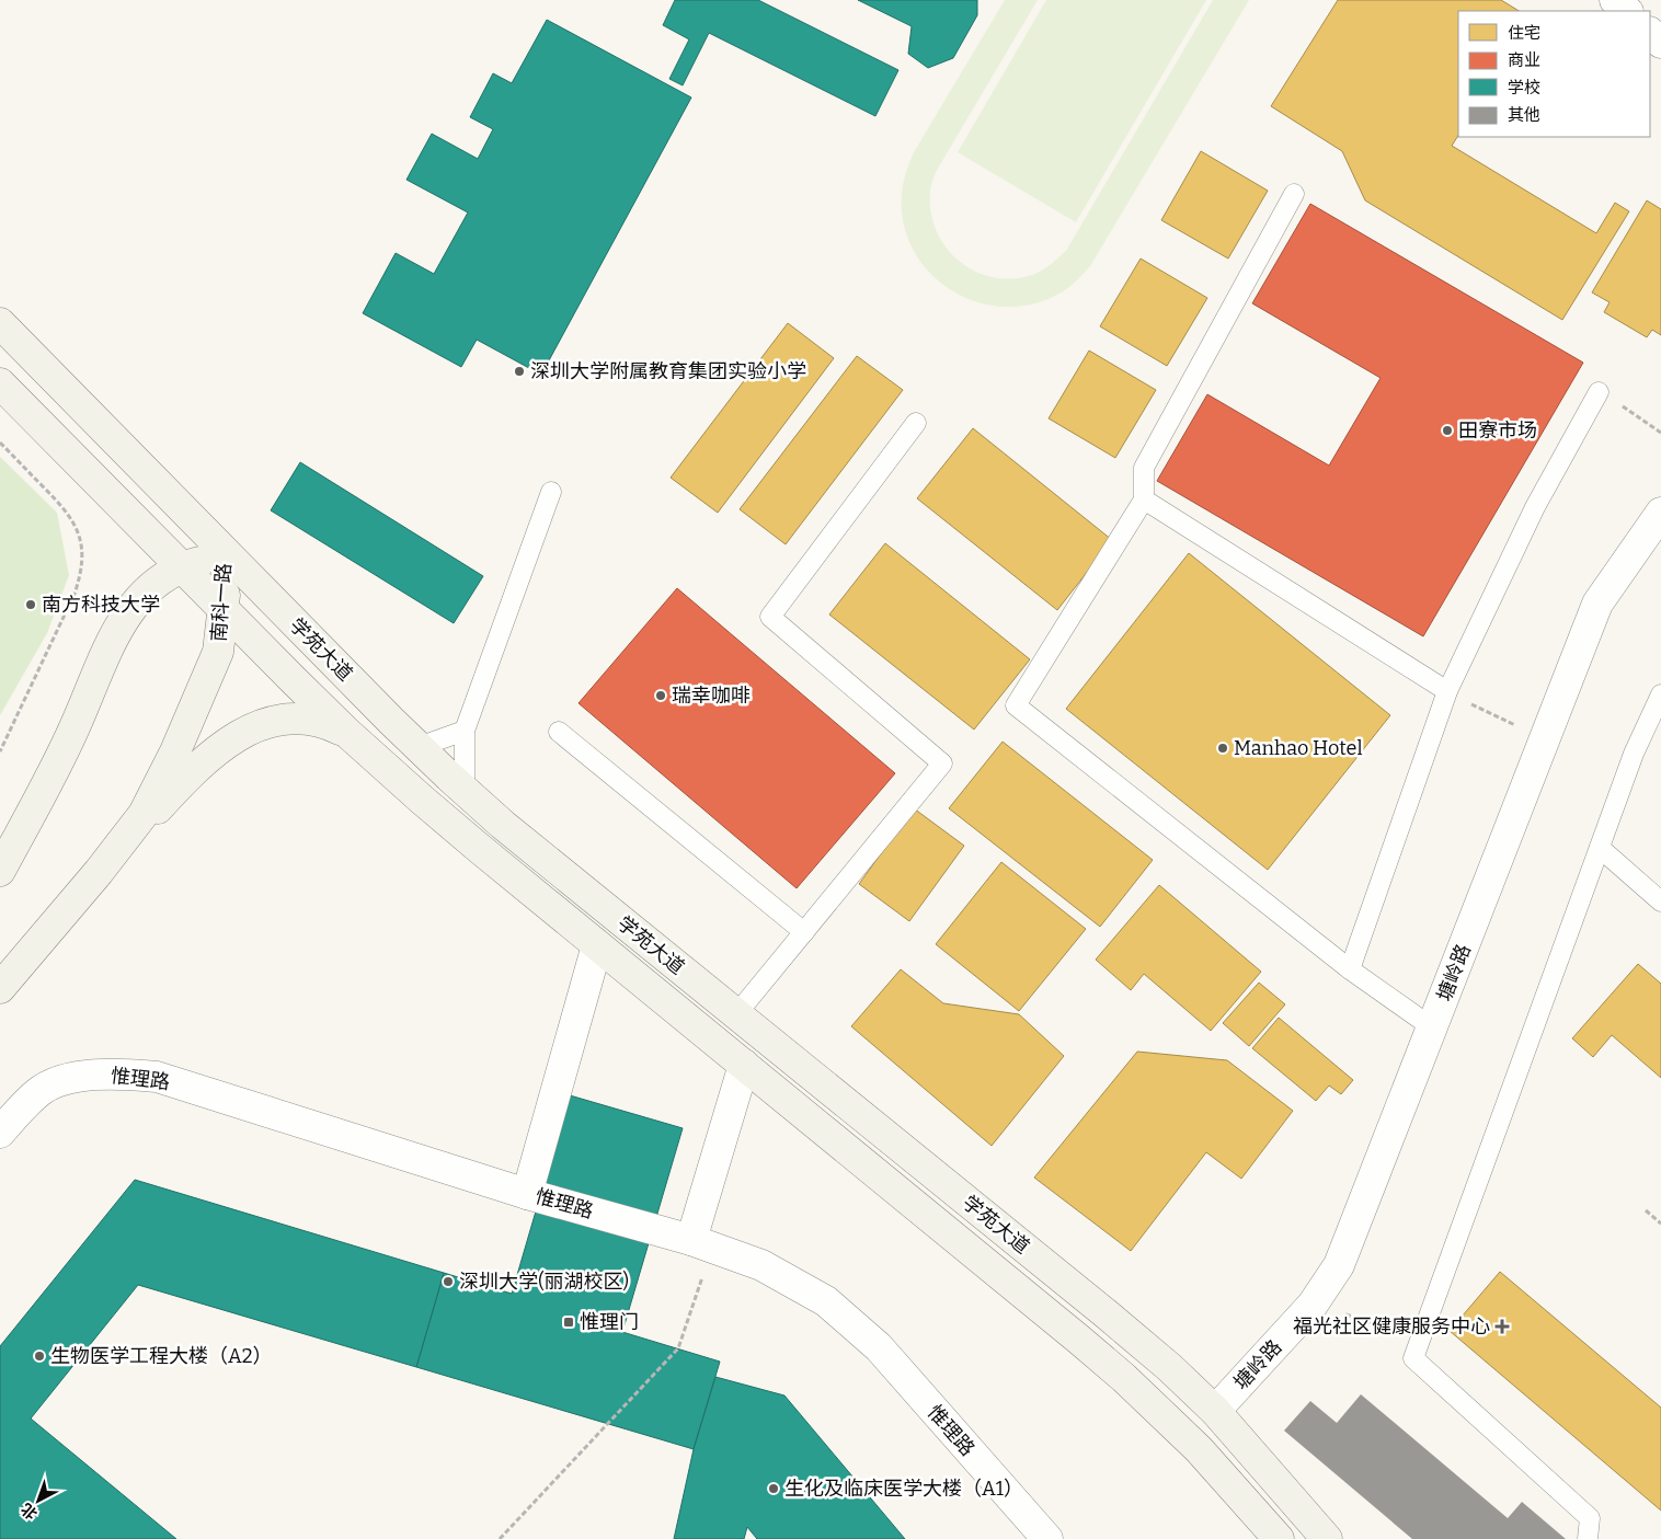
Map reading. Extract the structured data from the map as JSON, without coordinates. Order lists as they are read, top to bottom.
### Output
{
  "streets": {
    "main road": ["南科一路", "学苑大道"],
    "street": ["塘岭路", "惟理路"]
  },
  "crossings": [
    ["南科一路", "学苑大道"],
    ["学苑大道", "塘岭路"]
  ],
  "places": {
    "other": [
      "深圳大学附属教育集团实验小学",
      "田寮市场",
      "南方科技大学",
      "瑞幸咖啡",
      "Manhao Hotel",
      "深圳大学(丽湖校区)",
      "生物医学工程大楼（A2）",
      "生化及临床医学大楼（A1）"
    ],
    "transit": ["惟理门"],
    "health": ["福光社区健康服务中心"]
  },
  "legend": [
    "住宅",
    "商业",
    "学校",
    "其他"
  ],
  "north": "bottom left"
}
